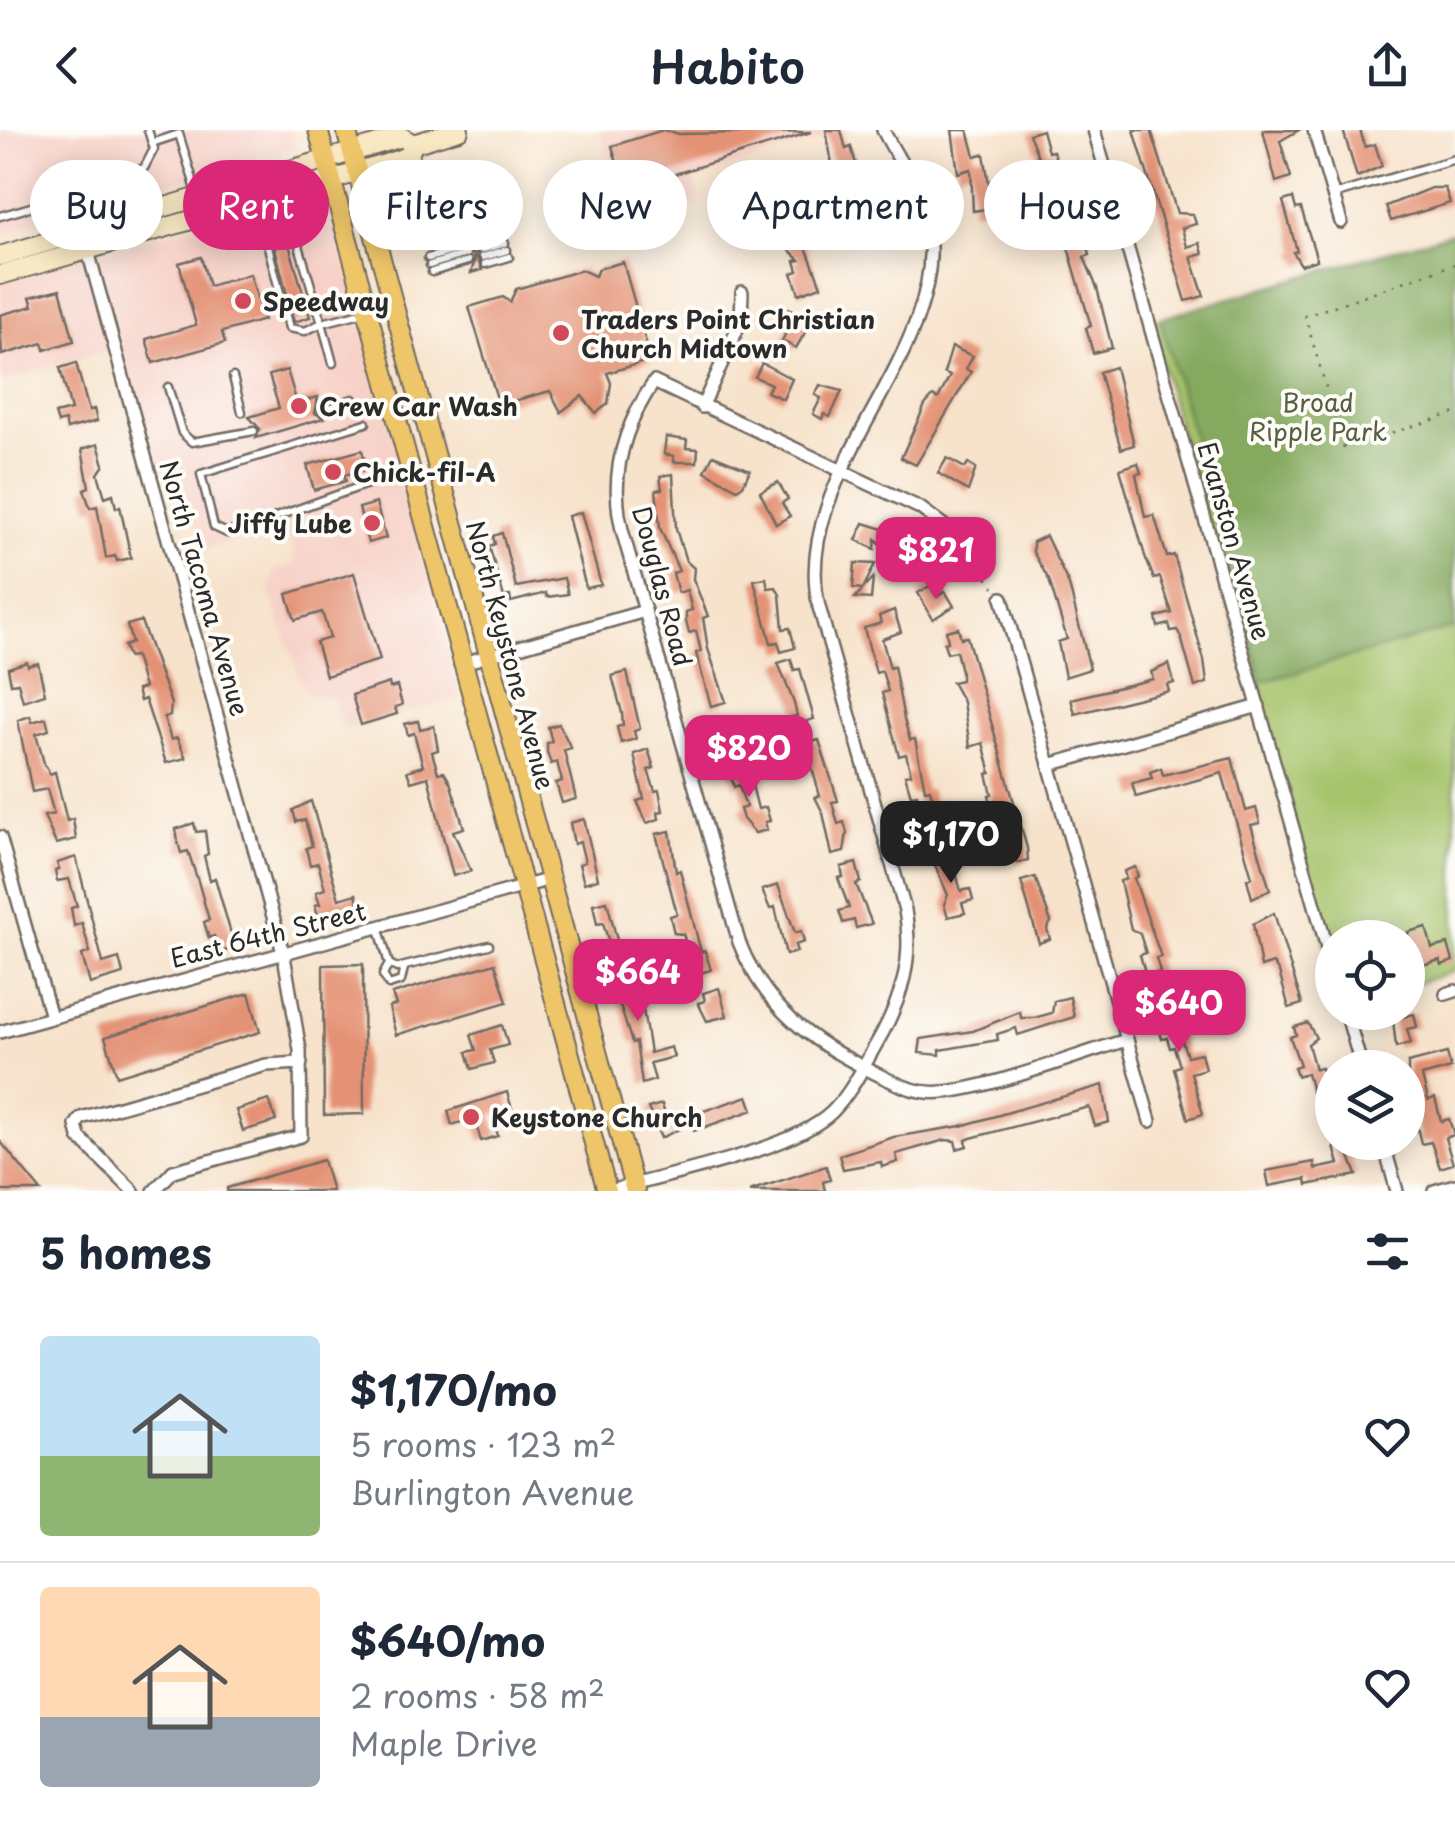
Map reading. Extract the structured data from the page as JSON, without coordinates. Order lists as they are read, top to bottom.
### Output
{
  "streets": {
    "main road": ["North Keystone Avenue"],
    "street": [
      "Evanston Avenue",
      "Douglas Road",
      "North Tacoma Avenue",
      "East 64th Street"
    ]
  },
  "crossings": [
    ["North Tacoma Avenue", "East 64th Street"],
    ["North Keystone Avenue", "East 64th Street"]
  ],
  "parks": ["Broad Ripple Park"],
  "places": [
    "Speedway",
    "Traders Point Christian Church Midtown",
    "Crew Car Wash",
    "Chick-fil-A",
    "Jiffy Lube",
    "Keystone Church"
  ],
  "page": {
    "header": "Habito",
    "chip": [
      "Buy",
      "Rent",
      "Filters",
      "New",
      "Apartment",
      "House"
    ],
    "price": [
      "$821",
      "$820",
      "$1,170",
      "$664",
      "$640"
    ],
    "heading": "5 homes",
    "list": [
      {
        "name": "$1,170/mo",
        "note": "5 rooms · 123 m² · Burlington Avenue"
      },
      {
        "name": "$640/mo",
        "note": "2 rooms · 58 m² · Maple Drive"
      }
    ]
  }
}
